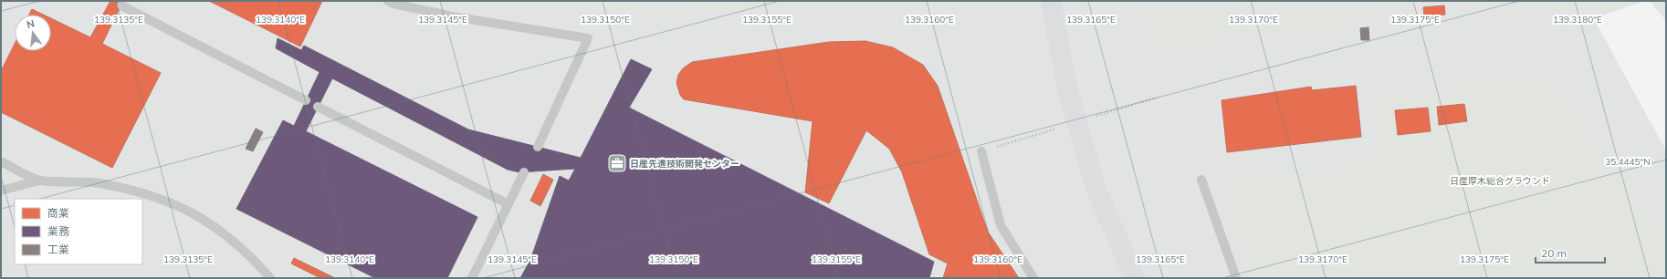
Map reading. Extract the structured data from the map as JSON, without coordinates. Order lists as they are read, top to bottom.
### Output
{
  "parks": ["日産厚木総合グラウンド"],
  "places": {
    "office": ["日産先進技術開発センター"]
  },
  "legend": ["商業", "業務", "工業"],
  "scale_bar": "20 m",
  "north": "top",
  "coordinates": [
    "139.3135°E",
    "139.3140°E",
    "139.3145°E",
    "139.3150°E",
    "139.3155°E",
    "139.3160°E",
    "139.3165°E",
    "139.3170°E",
    "139.3175°E",
    "139.3180°E",
    "35.4445°N"
  ]
}
